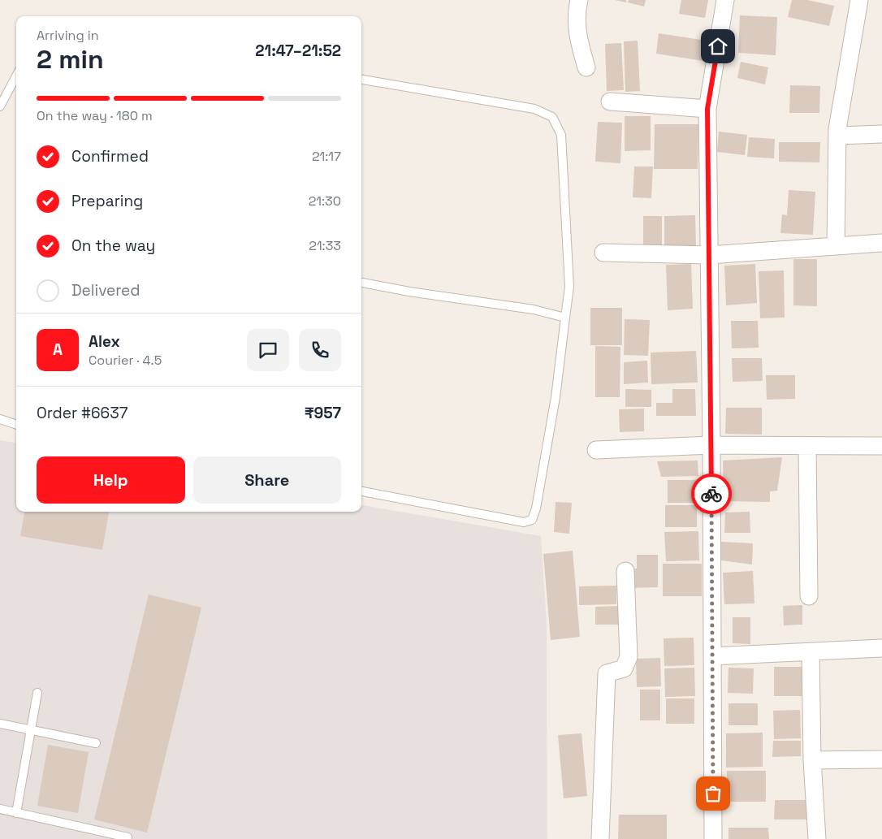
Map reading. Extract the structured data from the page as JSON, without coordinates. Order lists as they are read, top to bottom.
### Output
{
  "page": {
    "heading": ["2 min", "Arriving in", "21:47–21:52"],
    "panel": [
      "Alex",
      "Courier · 4.5",
      "Order #6637",
      "₹957"
    ],
    "bar": "On the way · 180 m",
    "list": [
      ["Confirmed", "21:17"],
      ["Preparing", "21:30"],
      ["On the way", "21:33"],
      "Delivered"
    ],
    "round": "A",
    "buttons": ["Help", "Share"]
  }
}
